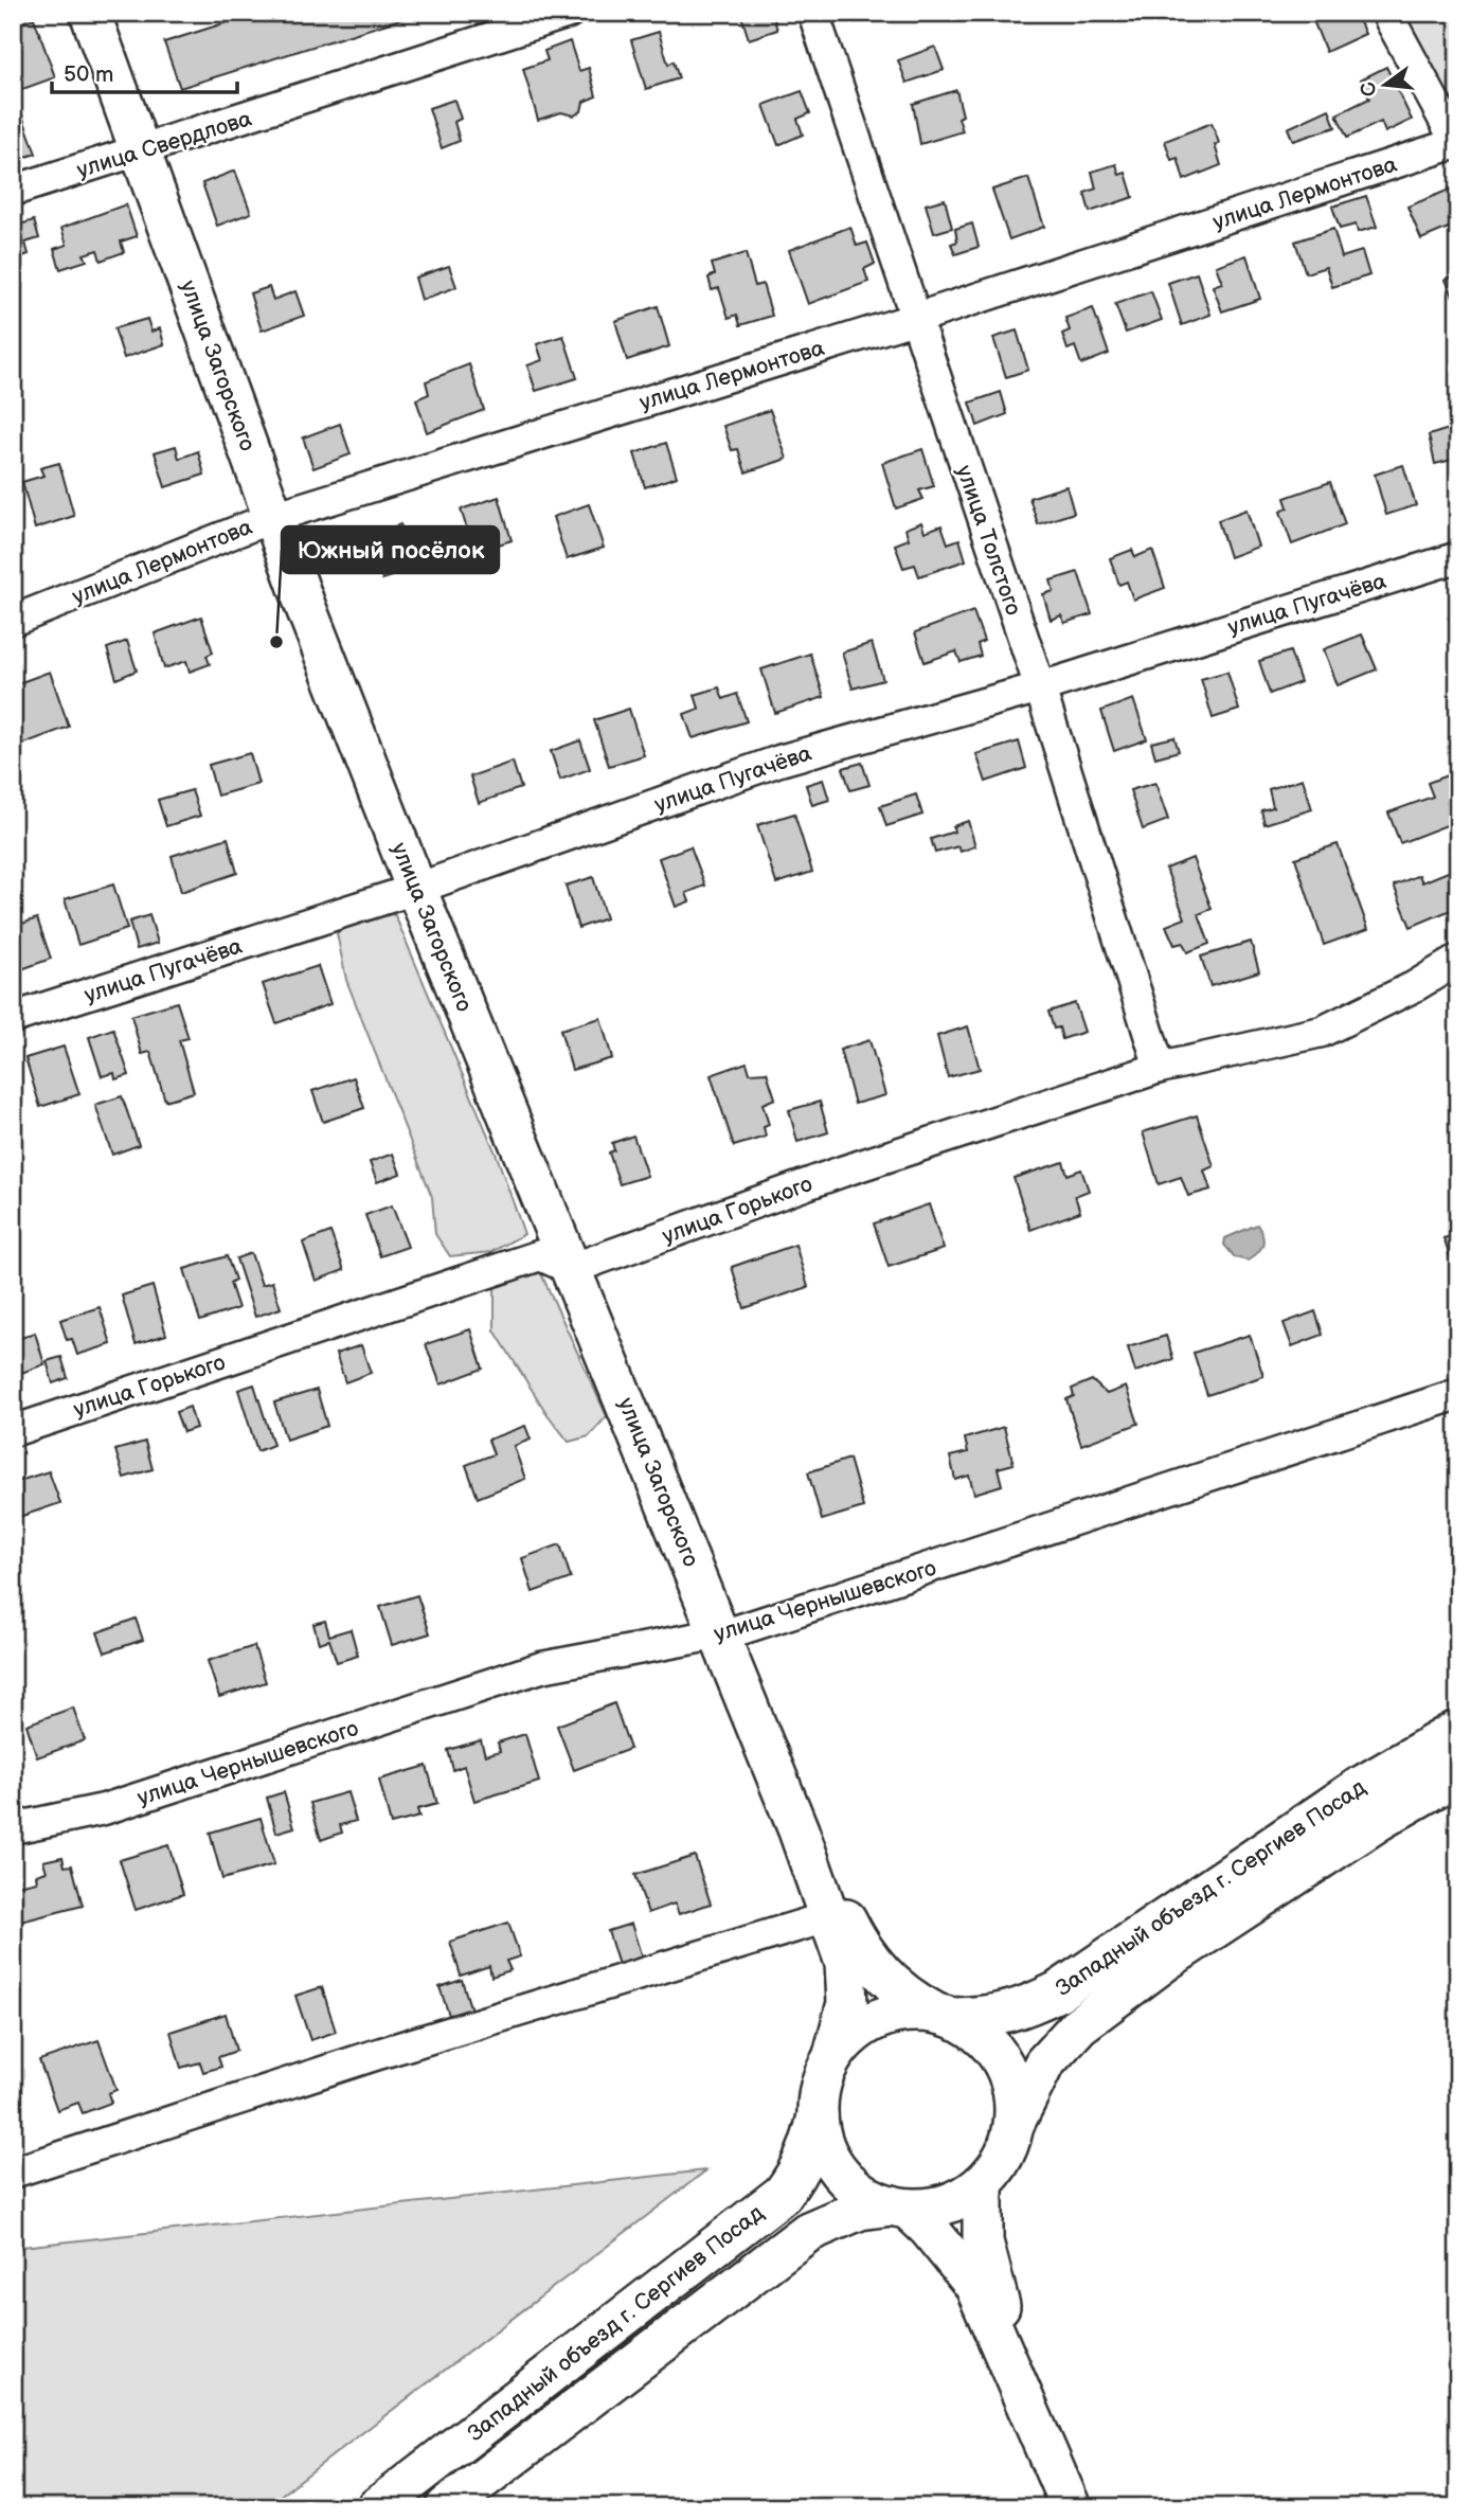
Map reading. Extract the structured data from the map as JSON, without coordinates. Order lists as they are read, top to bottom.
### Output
{
  "streets": {
    "main road": ["улица Загорского", "Западный объезд г. Сергиев Посад"],
    "street": [
      "улица Свердлова",
      "улица Лермонтова",
      "улица Толстого",
      "улица Пугачёва",
      "улица Горького",
      "улица Чернышевского"
    ]
  },
  "crossings": [
    ["улица Свердлова", "улица Загорского"],
    ["улица Лермонтова", "улица Загорского"],
    ["улица Лермонтова", "улица Толстого"],
    ["улица Загорского", "улица Пугачёва"],
    ["улица Загорского", "улица Горького"],
    ["улица Загорского", "улица Чернышевского"],
    ["улица Толстого", "улица Пугачёва"],
    ["улица Толстого", "улица Горького"]
  ],
  "places": ["Южный посёлок"],
  "scale_bar": "50 m",
  "north": "left"
}
